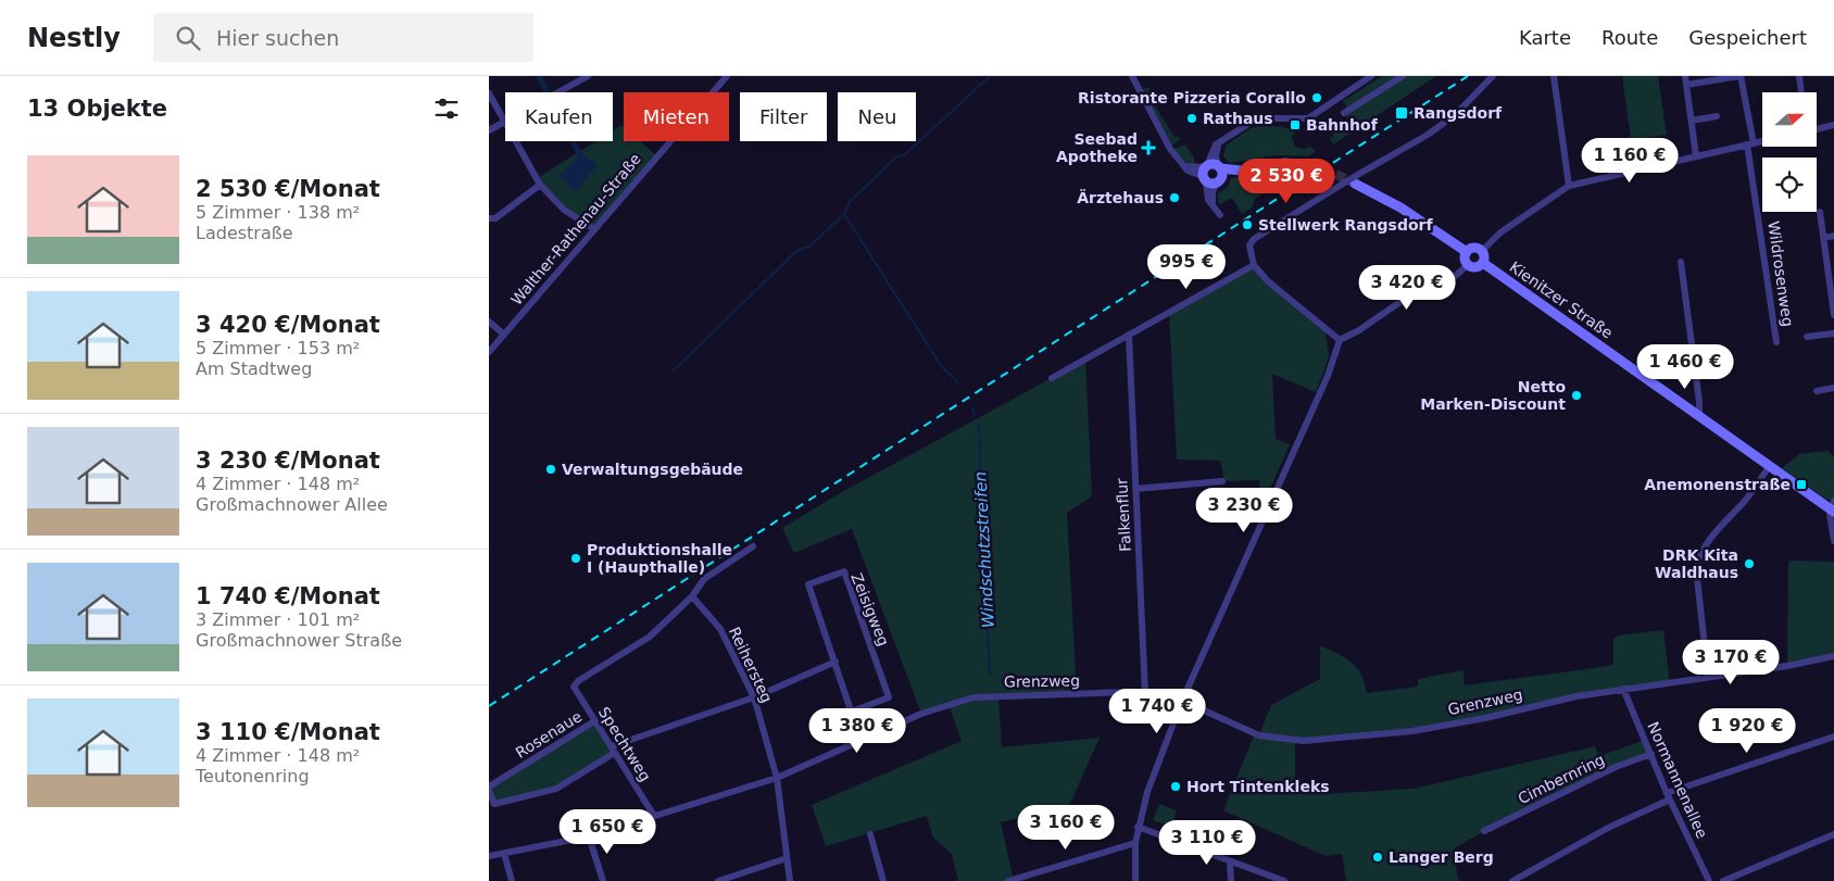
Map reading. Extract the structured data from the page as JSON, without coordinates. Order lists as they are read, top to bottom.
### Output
{
  "streets": {
    "street": [
      "Walther-Rathenau-Straße",
      "Wildrosenweg",
      "Kienitzer Straße",
      "Falkenflur",
      "Zeisigweg",
      "Reihersteg",
      "Grenzweg",
      "Rosenaue",
      "Spechtweg",
      "Cimbernring",
      "Normannenallee"
    ]
  },
  "crossings": [
    ["Falkenflur", "Grenzweg"],
    ["Zeisigweg", "Grenzweg"],
    ["Reihersteg", "Grenzweg"],
    ["Reihersteg", "Spechtweg"],
    ["Grenzweg", "Spechtweg"],
    ["Grenzweg", "Normannenallee"],
    ["Rosenaue", "Spechtweg"],
    ["Cimbernring", "Normannenallee"]
  ],
  "water": ["Windschutzstreifen"],
  "places": {
    "other": [
      "Ristorante Pizzeria Corallo",
      "Rathaus",
      "Ärztehaus",
      "Stellwerk Rangsdorf",
      "Netto Marken-Discount",
      "Verwaltungsgebäude",
      "Produktionshalle I (Haupthalle)",
      "DRK Kita Waldhaus",
      "Hort Tintenkleks",
      "Langer Berg"
    ],
    "transit": ["Rangsdorf", "Bahnhof", "Anemonenstraße"],
    "health": ["Seebad Apotheke"]
  },
  "north": "right",
  "page": {
    "header": "Nestly",
    "search": "Hier suchen",
    "nav": ["Karte", "Route", "Gespeichert"],
    "heading": "13 Objekte",
    "chip": [
      "Kaufen",
      "Mieten",
      "Filter",
      "Neu"
    ],
    "price": [
      "1 160 €",
      "2 530 €",
      "995 €",
      "3 420 €",
      "1 460 €",
      "3 230 €",
      "3 170 €",
      "1 740 €",
      "1 380 €",
      "1 920 €",
      "3 160 €",
      "1 650 €",
      "3 110 €"
    ],
    "list": [
      {
        "name": "2 530 €/Monat",
        "note": "5 Zimmer · 138 m² · Ladestraße"
      },
      {
        "name": "3 420 €/Monat",
        "note": "5 Zimmer · 153 m² · Am Stadtweg"
      },
      {
        "name": "3 230 €/Monat",
        "note": "4 Zimmer · 148 m² · Großmachnower Allee"
      },
      {
        "name": "1 740 €/Monat",
        "note": "3 Zimmer · 101 m² · Großmachnower Straße"
      },
      {
        "name": "3 110 €/Monat",
        "note": "4 Zimmer · 148 m² · Teutonenring"
      }
    ]
  }
}
